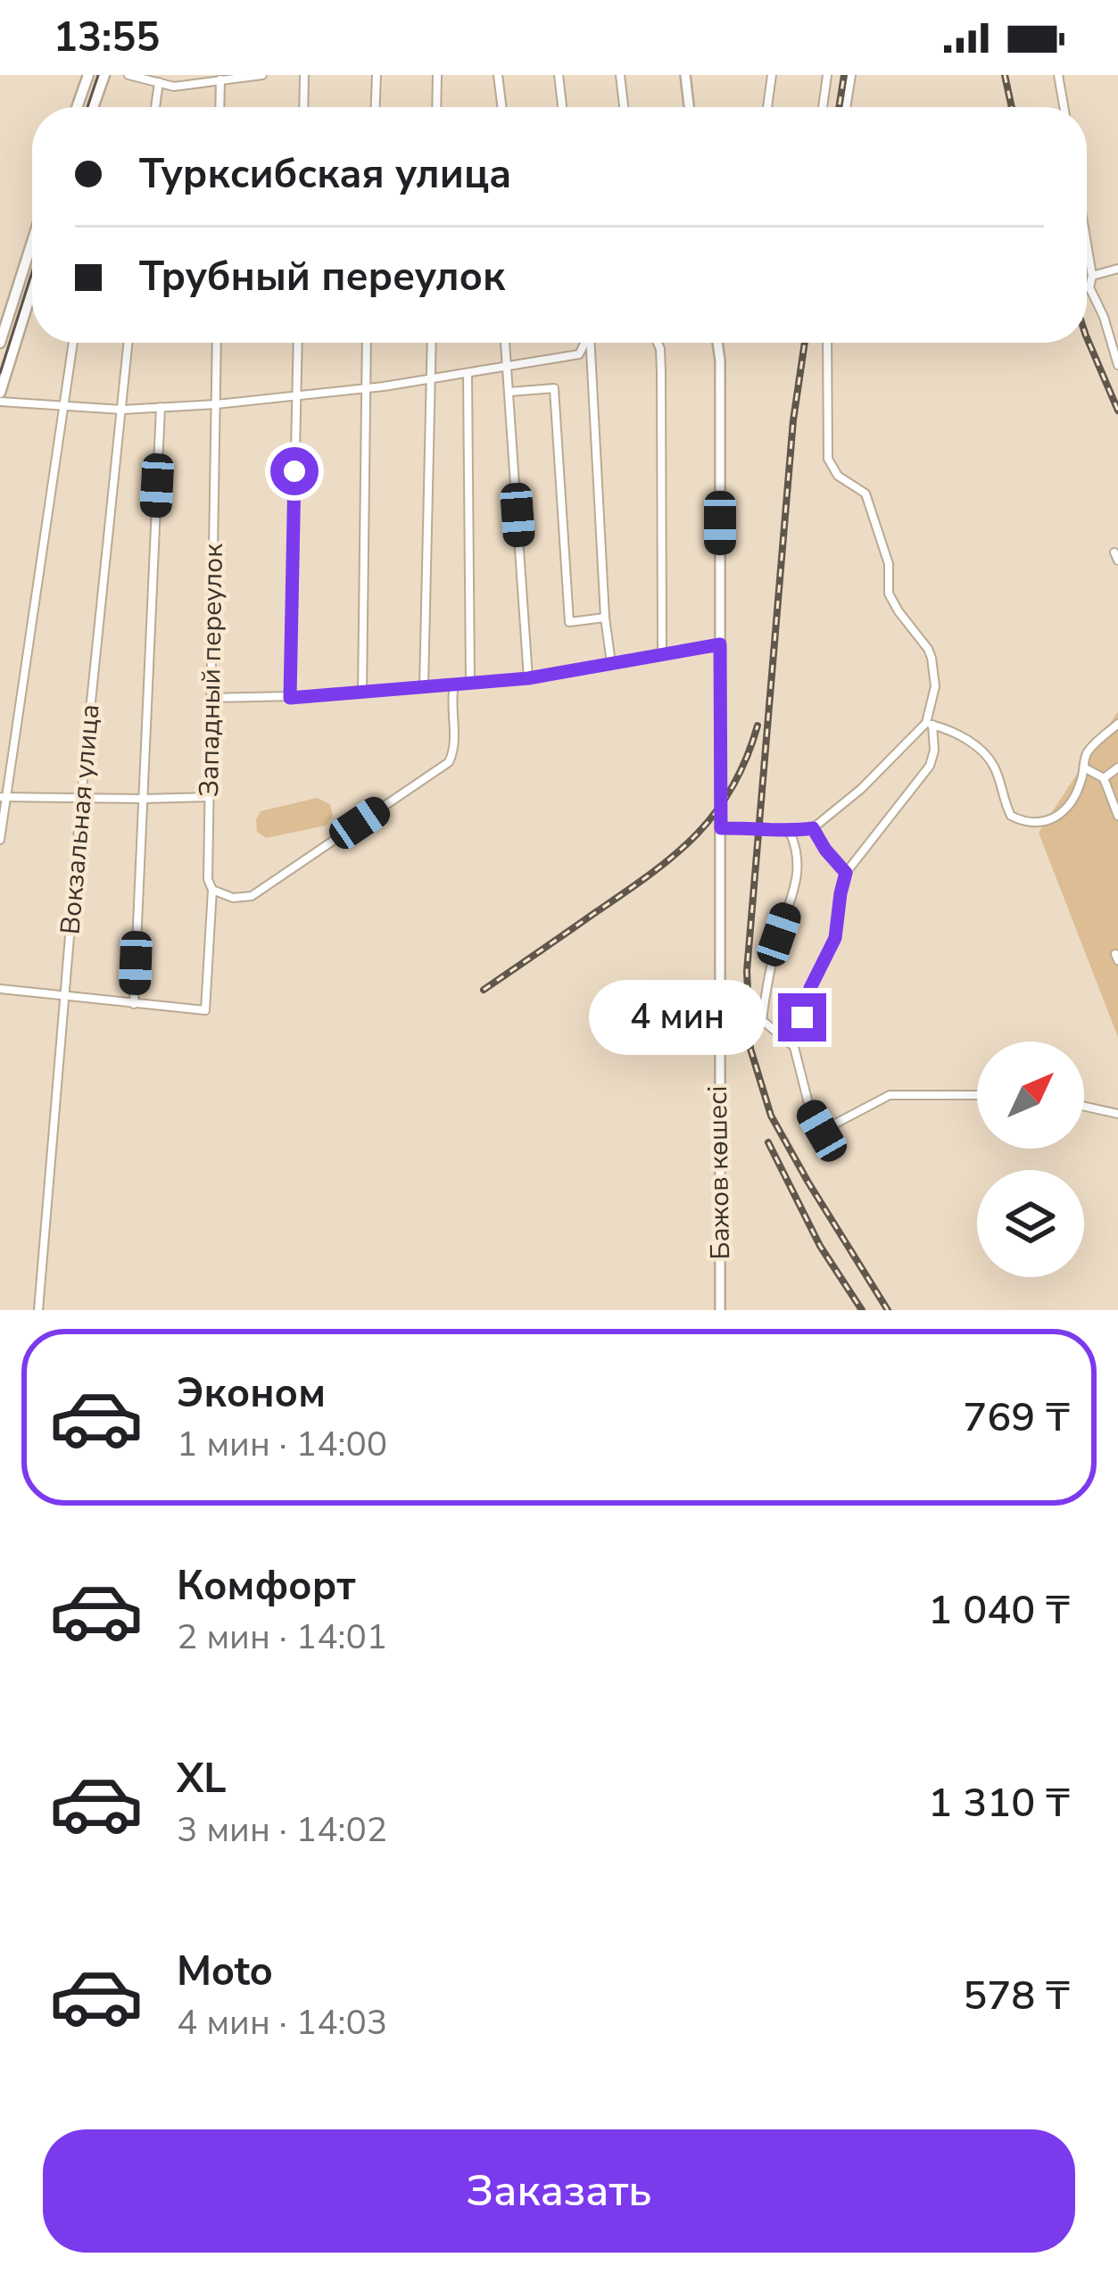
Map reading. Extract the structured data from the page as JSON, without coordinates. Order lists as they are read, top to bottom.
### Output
{
  "streets": {
    "main road": ["Бажов көшесі"],
    "street": ["Западный переулок", "Вокзальная улица"]
  },
  "north": "top right",
  "page": {
    "status": "13:55",
    "banner": ["Турксибская улица", "Трубный переулок"],
    "bubble": "4 мин",
    "list": [
      {
        "name": "Эконом",
        "note": "1 мин · 14:00",
        "value": "769 ₸"
      },
      {
        "name": "Комфорт",
        "note": "2 мин · 14:01",
        "value": "1 040 ₸"
      },
      {
        "name": "XL",
        "note": "3 мин · 14:02",
        "value": "1 310 ₸"
      },
      {
        "name": "Moto",
        "note": "4 мин · 14:03",
        "value": "578 ₸"
      }
    ],
    "buttons": "Заказать"
  }
}
